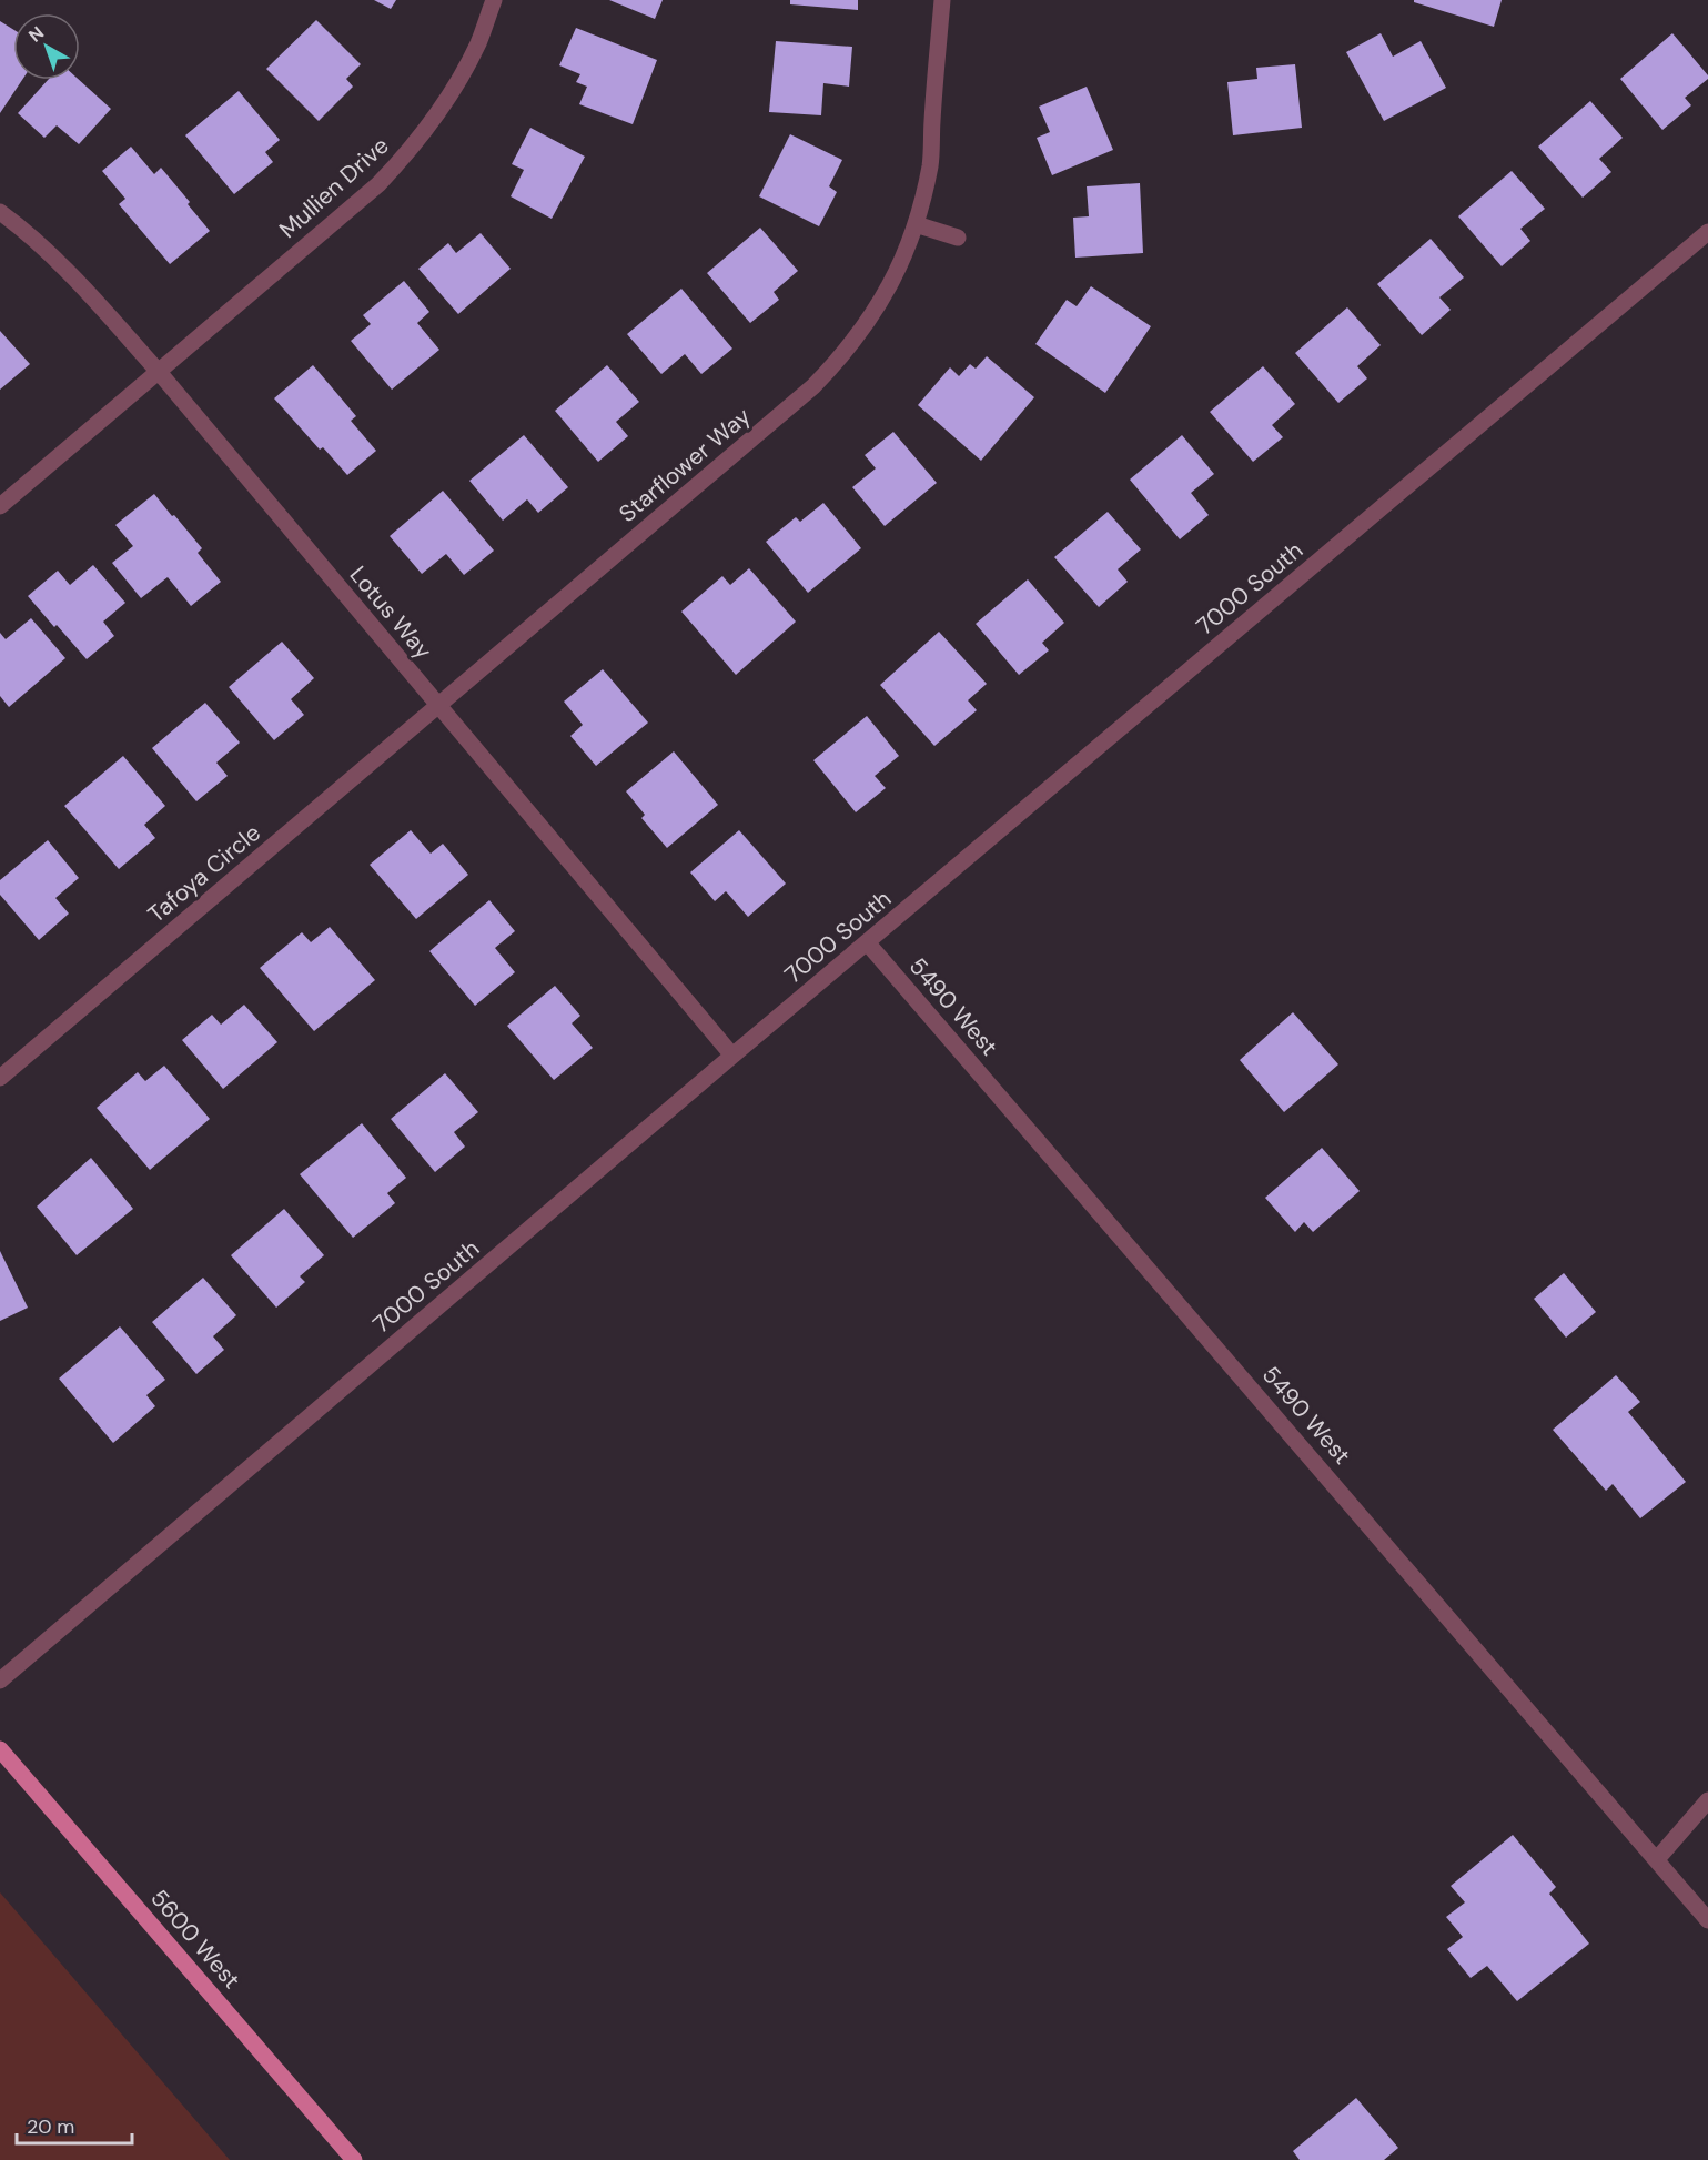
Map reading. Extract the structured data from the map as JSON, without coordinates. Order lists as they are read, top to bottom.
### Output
{
  "streets": {
    "main road": ["5600 West"],
    "street": [
      "Mullien Drive",
      "Starflower Way",
      "7000 South",
      "Lotus Way",
      "Tafoya Circle",
      "5490 West"
    ]
  },
  "crossings": [
    ["Mullien Drive", "Lotus Way"],
    ["Starflower Way", "Lotus Way"],
    ["Starflower Way", "Tafoya Circle"],
    ["7000 South", "Lotus Way"],
    ["7000 South", "5490 West"],
    ["Lotus Way", "Tafoya Circle"]
  ],
  "scale_bar": "20 m",
  "north": "top left"
}
